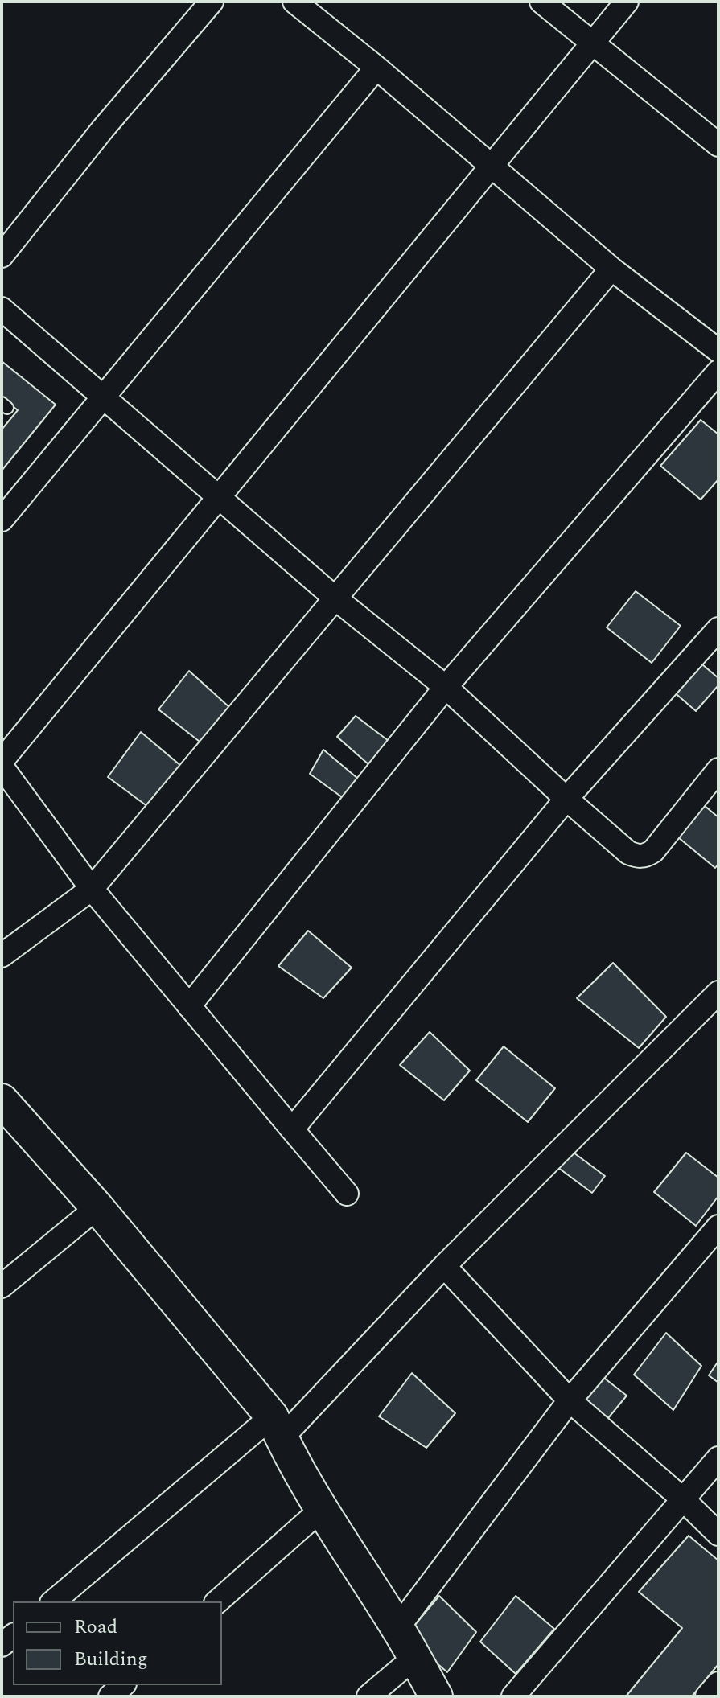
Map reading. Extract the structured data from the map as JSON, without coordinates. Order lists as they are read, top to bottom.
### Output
{
  "legend": ["Road", "Building"]
}
